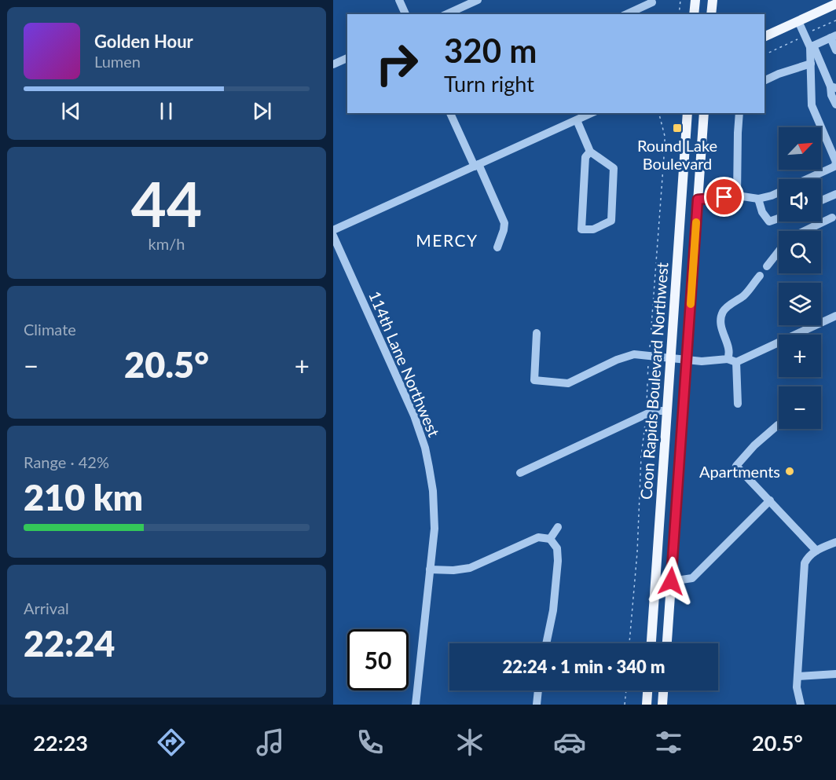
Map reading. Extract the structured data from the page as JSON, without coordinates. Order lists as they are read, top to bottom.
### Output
{
  "streets": {
    "main road": ["Coon Rapids Boulevard Northwest"],
    "street": ["114th Lane Northwest"]
  },
  "districts": ["MERCY"],
  "places": {
    "transit": ["Round Lake Boulevard"],
    "other": ["Apartments"]
  },
  "north": "top right",
  "page": {
    "turn": ["320 m", "Turn right"],
    "song": ["Golden Hour", "Lumen"],
    "map_buttons": ["+", "−"],
    "tile": [
      ["44", "km/h"],
      "Climate",
      ["Range · 42%", "210 km"],
      ["Arrival", "22:24"]
    ],
    "heat": ["−", "20.5°", "+"],
    "limit": "50",
    "trip": "22:24 · 1 min · 340 m",
    "tabs": ["22:23", "20.5°"]
  }
}
